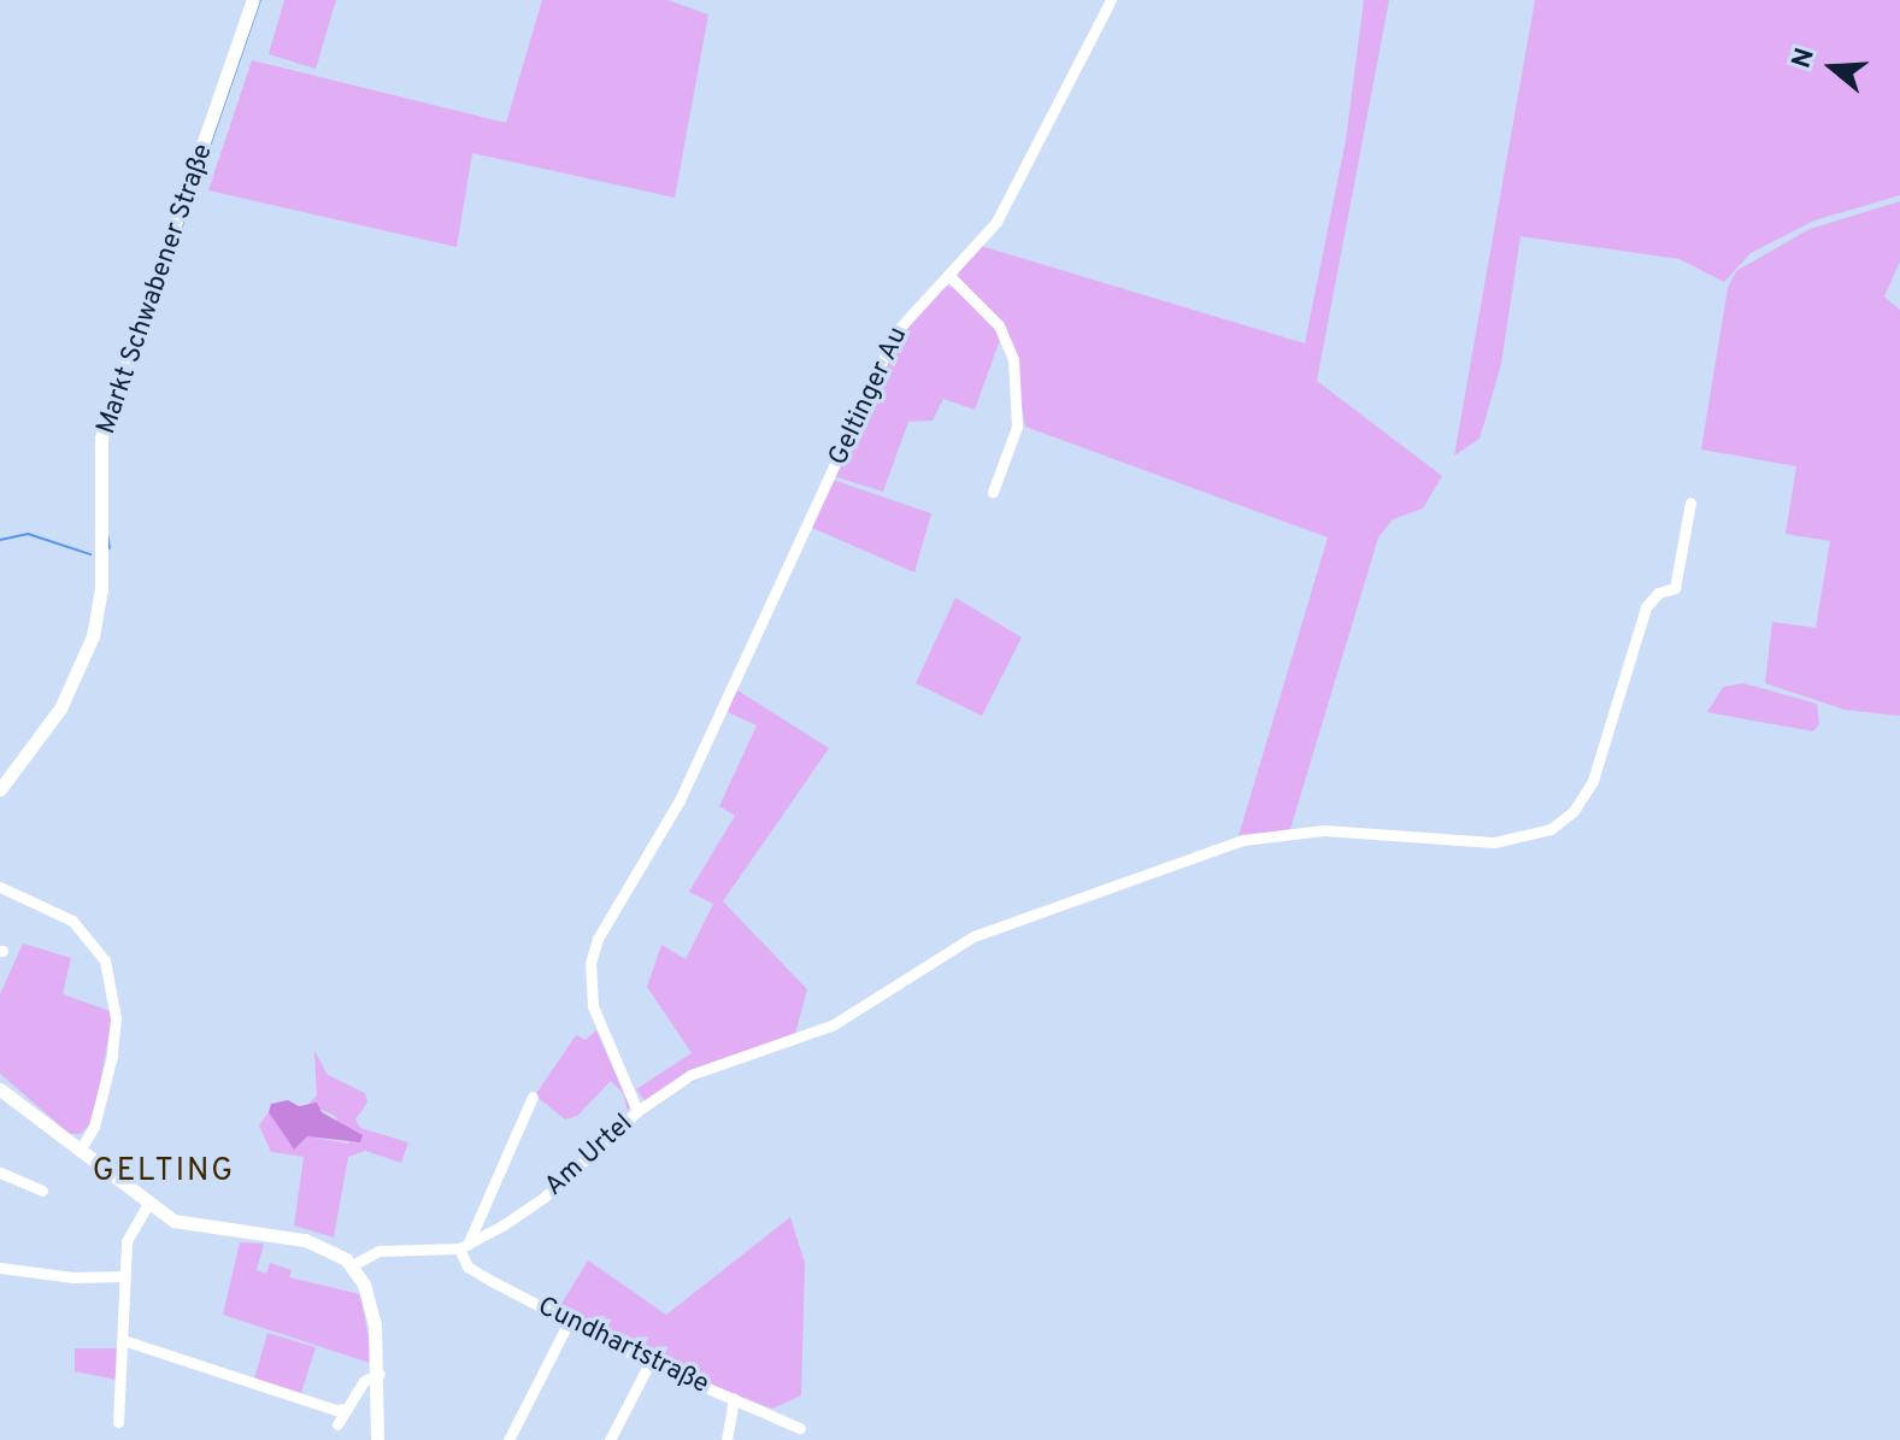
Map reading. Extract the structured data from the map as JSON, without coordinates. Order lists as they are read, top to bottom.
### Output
{
  "streets": {
    "main road": ["Markt Schwabener Straße"],
    "street": ["Geltinger Au", "Am Urtel", "Cundhartstraße"]
  },
  "crossings": [
    ["Geltinger Au", "Am Urtel"],
    ["Am Urtel", "Cundhartstraße"]
  ],
  "districts": ["GELTING"],
  "north": "left"
}
